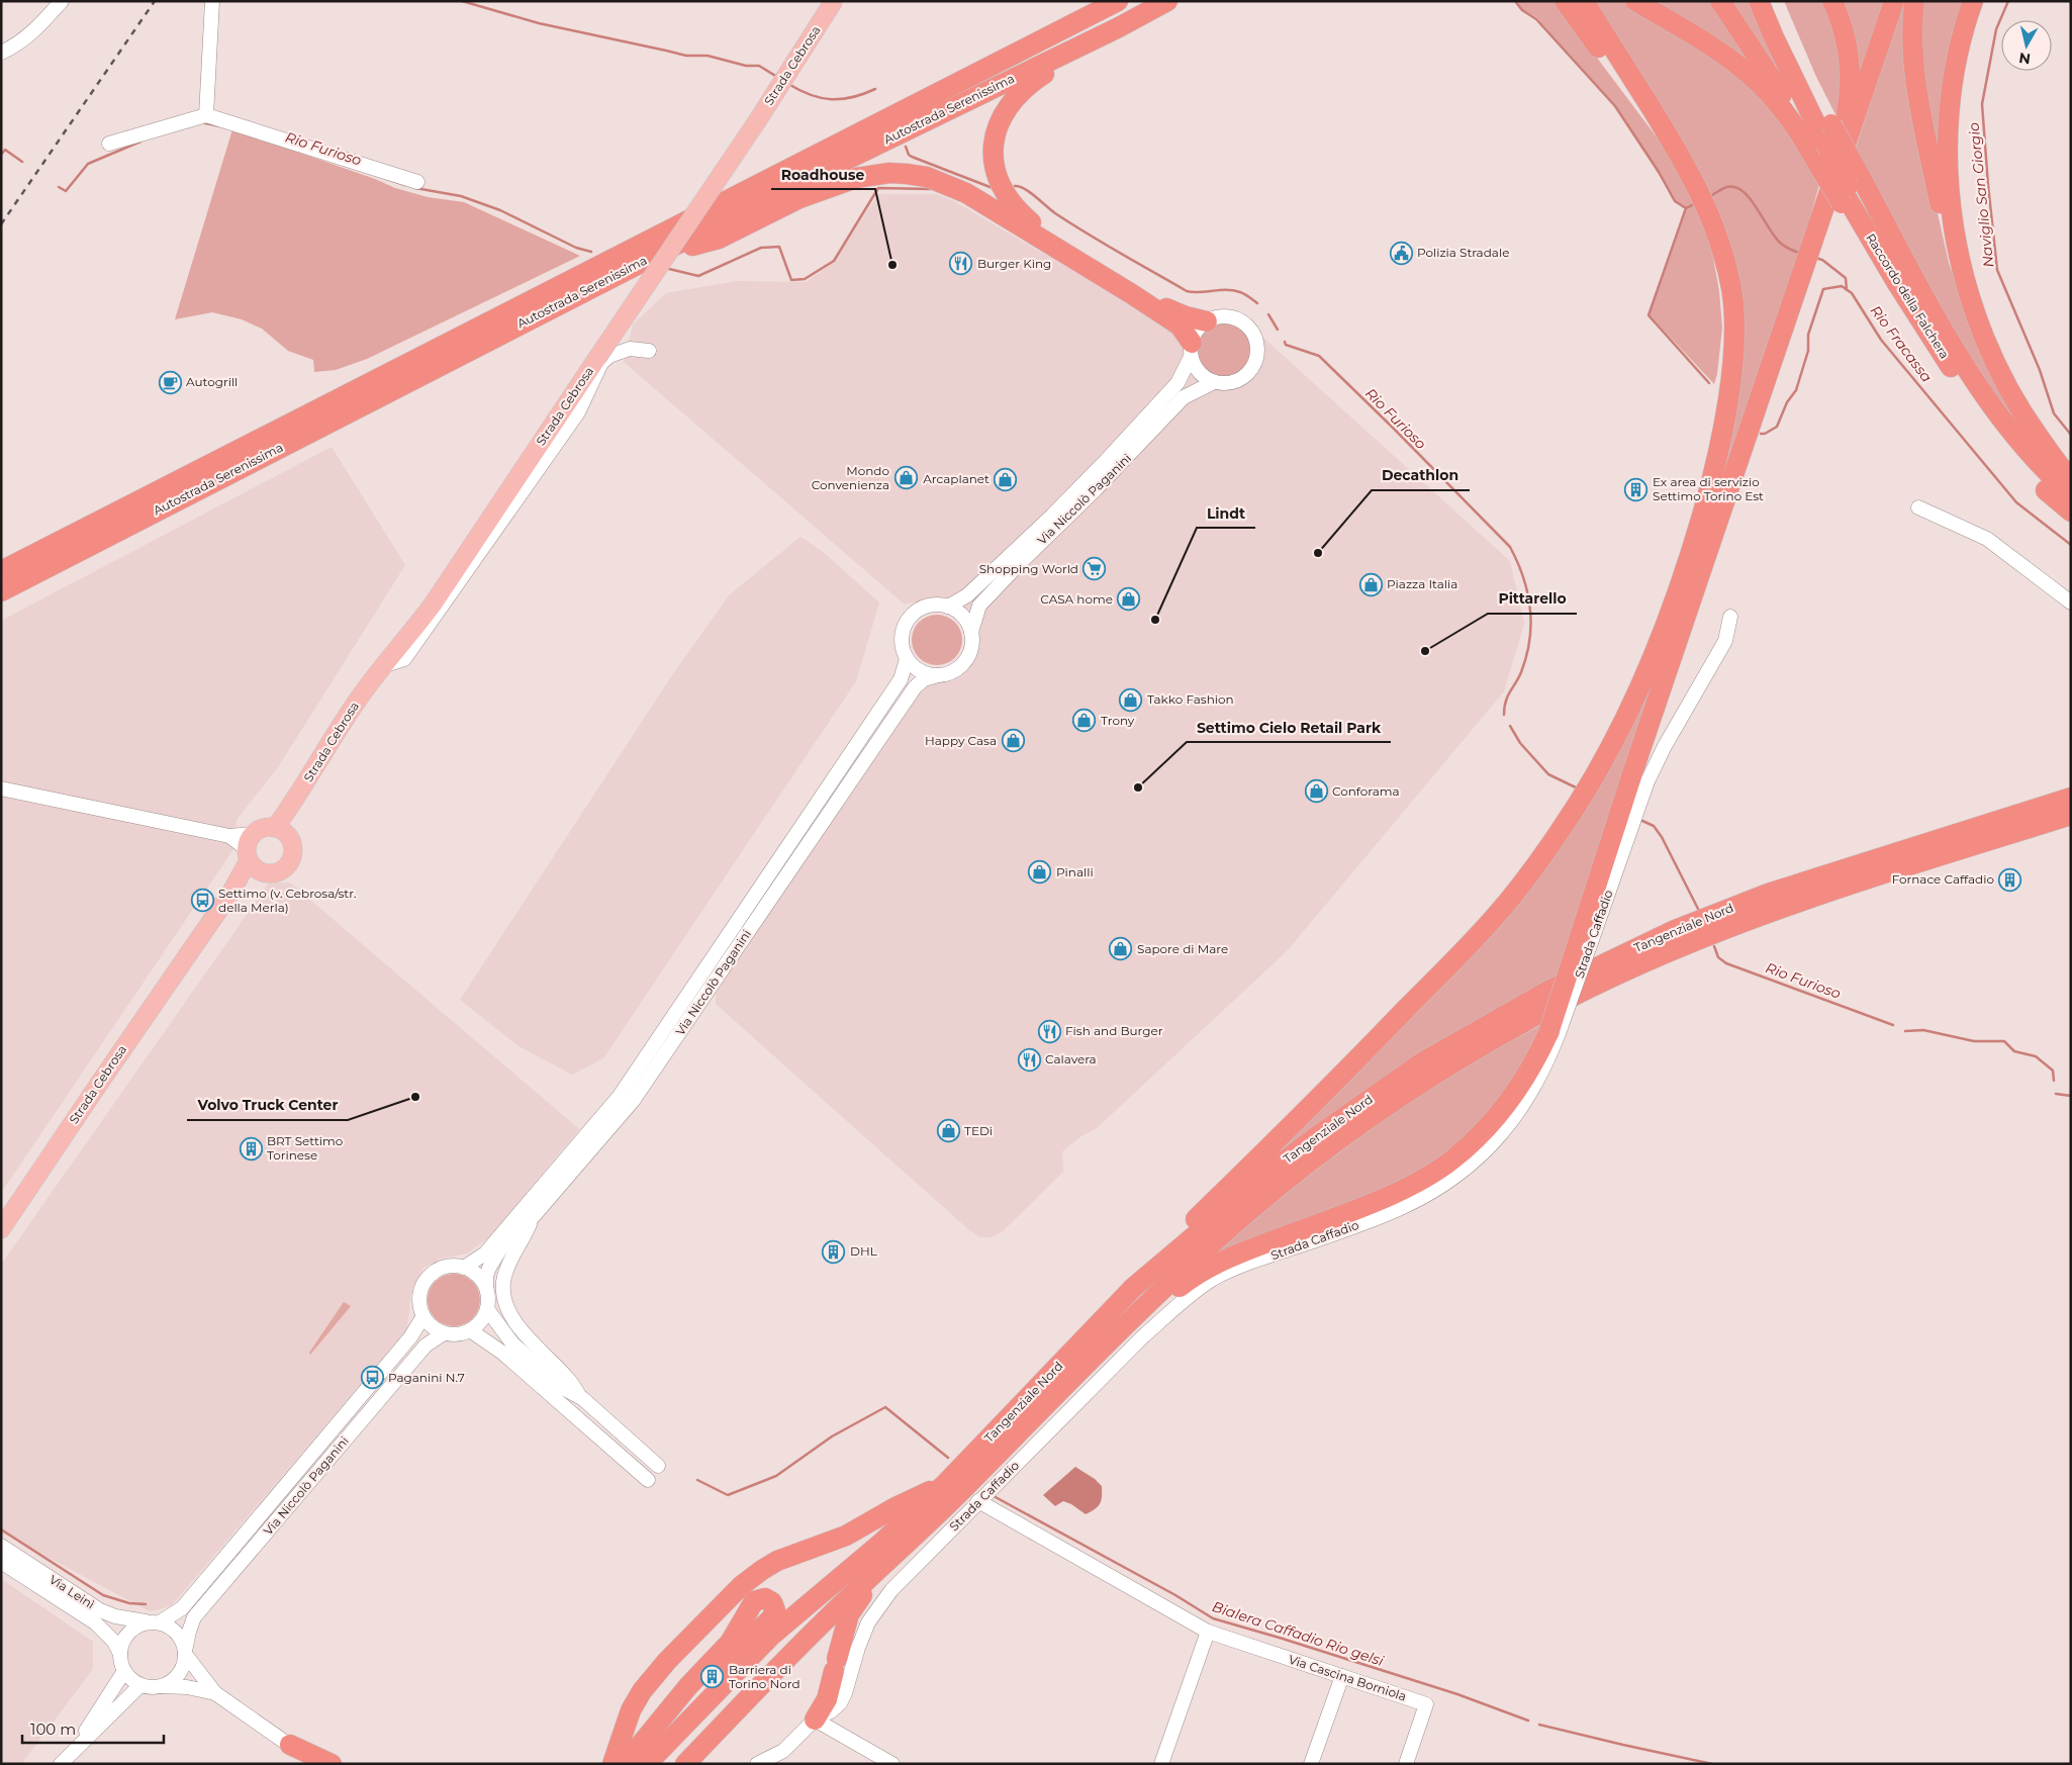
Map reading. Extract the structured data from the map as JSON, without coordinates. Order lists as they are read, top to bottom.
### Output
{
  "streets": {
    "highway": ["Autostrada Serenissima", "Raccordo della Falchera", "Tangenziale Nord"],
    "main road": ["Strada Cebrosa"],
    "street": [
      "Via Niccolò Paganini",
      "Strada Caffadio",
      "Via Leinì",
      "Via Cascina Borniola"
    ]
  },
  "crossings": [
    ["Via Niccolò Paganini", "Via Leinì"],
    ["Strada Caffadio", "Via Cascina Borniola"]
  ],
  "water": [
    "Rio Furioso",
    "Naviglio San Giorgio",
    "Rio Fracassa",
    "Bialera Caffadio Rio gelsi"
  ],
  "places": {
    "public building": ["Polizia Stradale"],
    "restaurant": ["Burger King", "Fish and Burger", "Calavera"],
    "other": [
      "Roadhouse",
      "Decathlon",
      "Lindt",
      "Pittarello",
      "Settimo Cielo Retail Park",
      "Volvo Truck Center"
    ],
    "cafe": ["Autogrill"],
    "shop": [
      "Mondo Convenienza",
      "Arcaplanet",
      "Piazza Italia",
      "CASA home",
      "Takko Fashion",
      "Trony",
      "Happy Casa",
      "Conforama",
      "Pinalli",
      "Sapore di Mare",
      "TEDi"
    ],
    "building": [
      "Ex area di servizio Settimo Torino Est",
      "Fornace Caffadio",
      "BRT Settimo Torinese",
      "DHL",
      "Barriera di Torino Nord"
    ],
    "supermarket": ["Shopping World"],
    "bus stop": ["Settimo (v. Cebrosa/str. della Merla)", "Paganini N.7"]
  },
  "scale_bar": "100 m",
  "north": "bottom"
}
